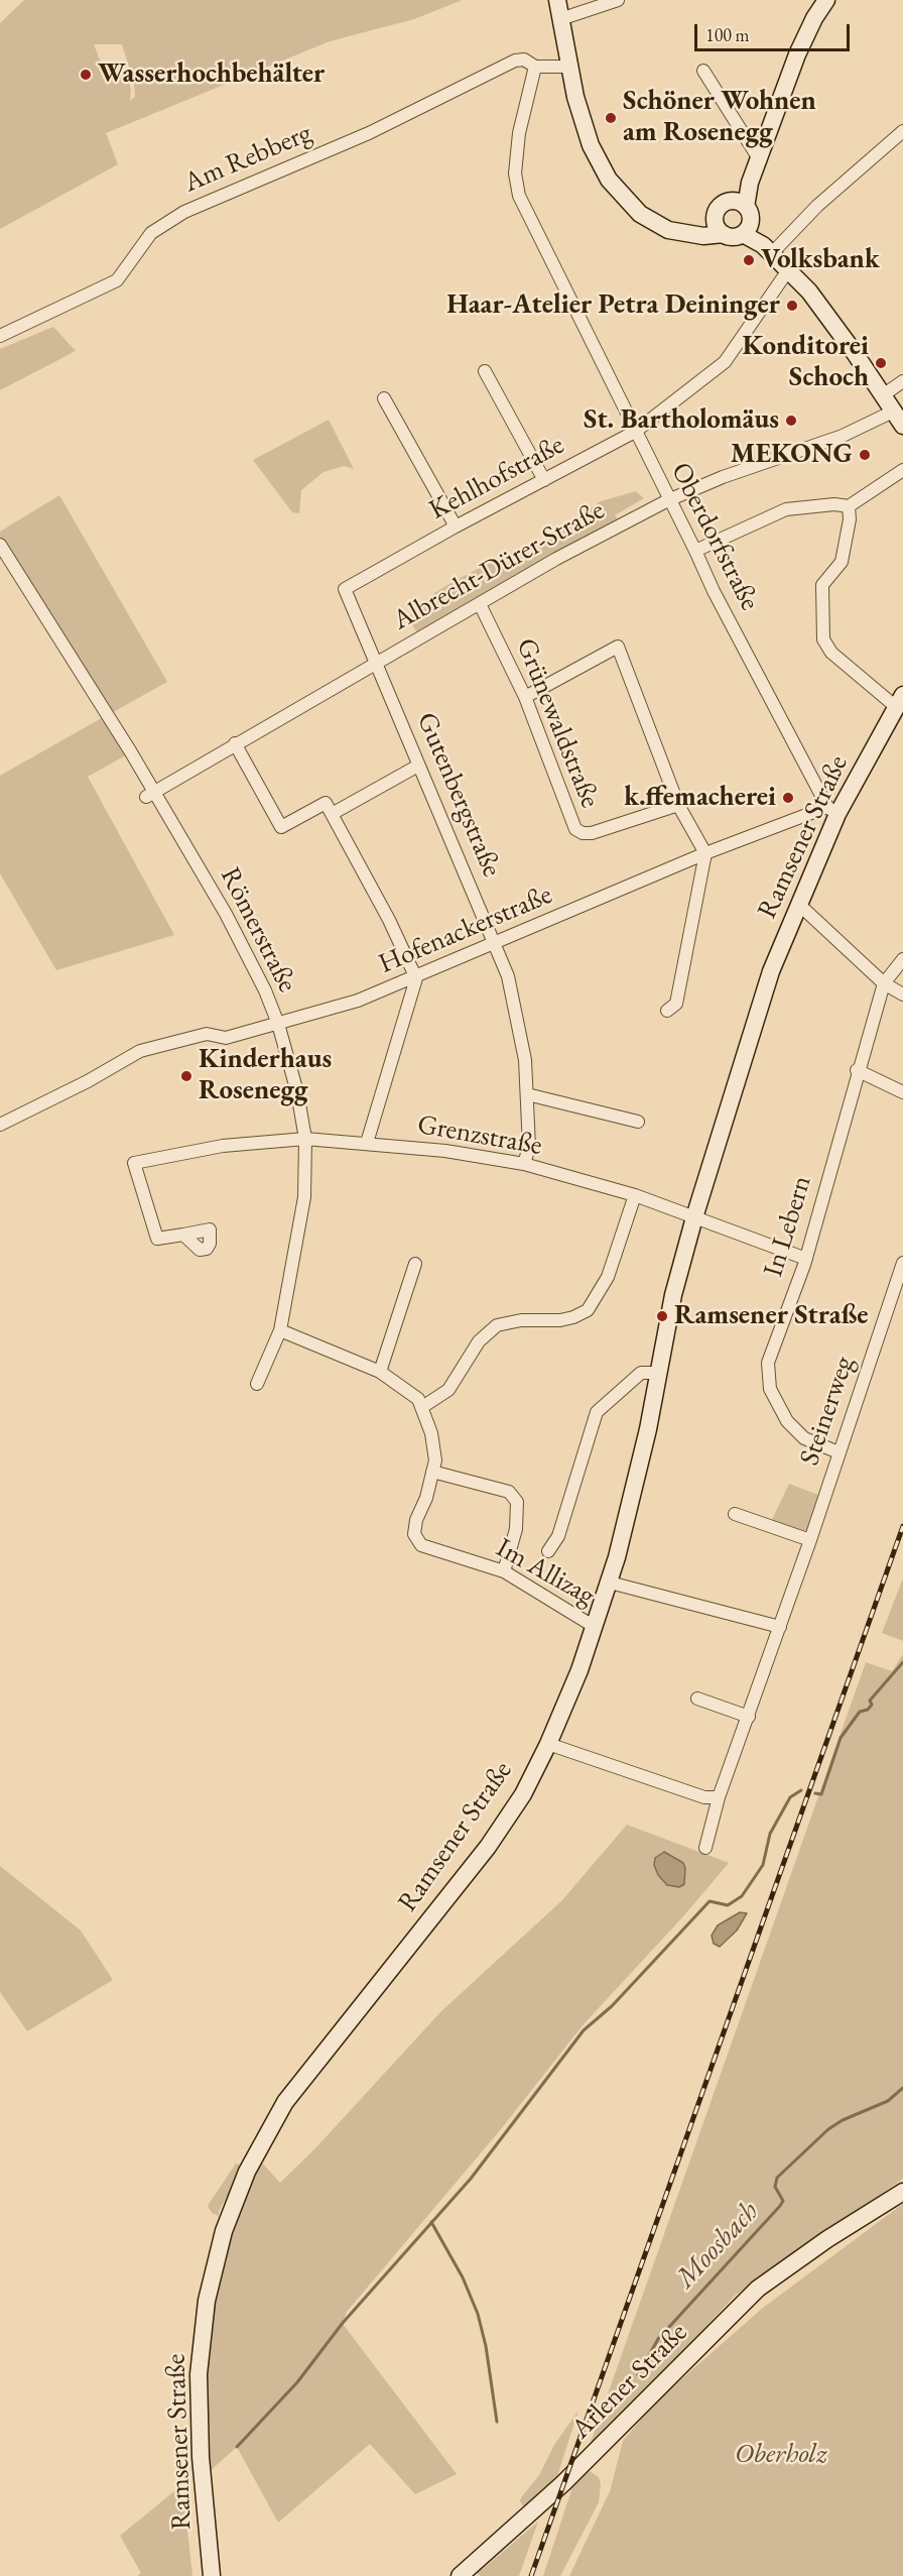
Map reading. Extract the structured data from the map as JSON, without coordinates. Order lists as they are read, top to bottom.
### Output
{
  "streets": {
    "main road": ["Ramsener Straße", "Arlener Straße"],
    "street": [
      "Am Rebberg",
      "Kehlhofstraße",
      "Oberdorfstraße",
      "Albrecht-Dürer-Straße",
      "Grünewaldstraße",
      "Gutenbergstraße",
      "Römerstraße",
      "Hofenackerstraße",
      "Grenzstraße",
      "In Lebern",
      "Steinerweg",
      "Im Allizag"
    ]
  },
  "crossings": [
    ["Am Rebberg", "Oberdorfstraße"],
    ["Kehlhofstraße", "Oberdorfstraße"],
    ["Kehlhofstraße", "Gutenbergstraße"],
    ["Oberdorfstraße", "Albrecht-Dürer-Straße"],
    ["Oberdorfstraße", "Ramsener Straße"],
    ["Oberdorfstraße", "Hofenackerstraße"],
    ["Albrecht-Dürer-Straße", "Grünewaldstraße"],
    ["Albrecht-Dürer-Straße", "Gutenbergstraße"],
    ["Albrecht-Dürer-Straße", "Römerstraße"],
    ["Gutenbergstraße", "Hofenackerstraße"],
    ["Gutenbergstraße", "Grenzstraße"],
    ["Ramsener Straße", "Hofenackerstraße"],
    ["Ramsener Straße", "Grenzstraße"],
    ["Ramsener Straße", "Im Allizag"],
    ["Römerstraße", "Hofenackerstraße"],
    ["Römerstraße", "Grenzstraße"],
    ["Römerstraße", "Im Allizag"],
    ["Grenzstraße", "In Lebern"],
    ["In Lebern", "Steinerweg"]
  ],
  "water": ["Moosbach"],
  "parks": ["Oberholz"],
  "places": [
    "Wasserhochbehälter",
    "Schöner Wohnen am Rosenegg",
    "Volksbank",
    "Haar-Atelier Petra Deininger",
    "Konditorei Schoch",
    "St. Bartholomäus",
    "MEKONG",
    "k.ffemacherei",
    "Kinderhaus Rosenegg",
    "Ramsener Straße"
  ],
  "scale_bar": "100 m"
}
